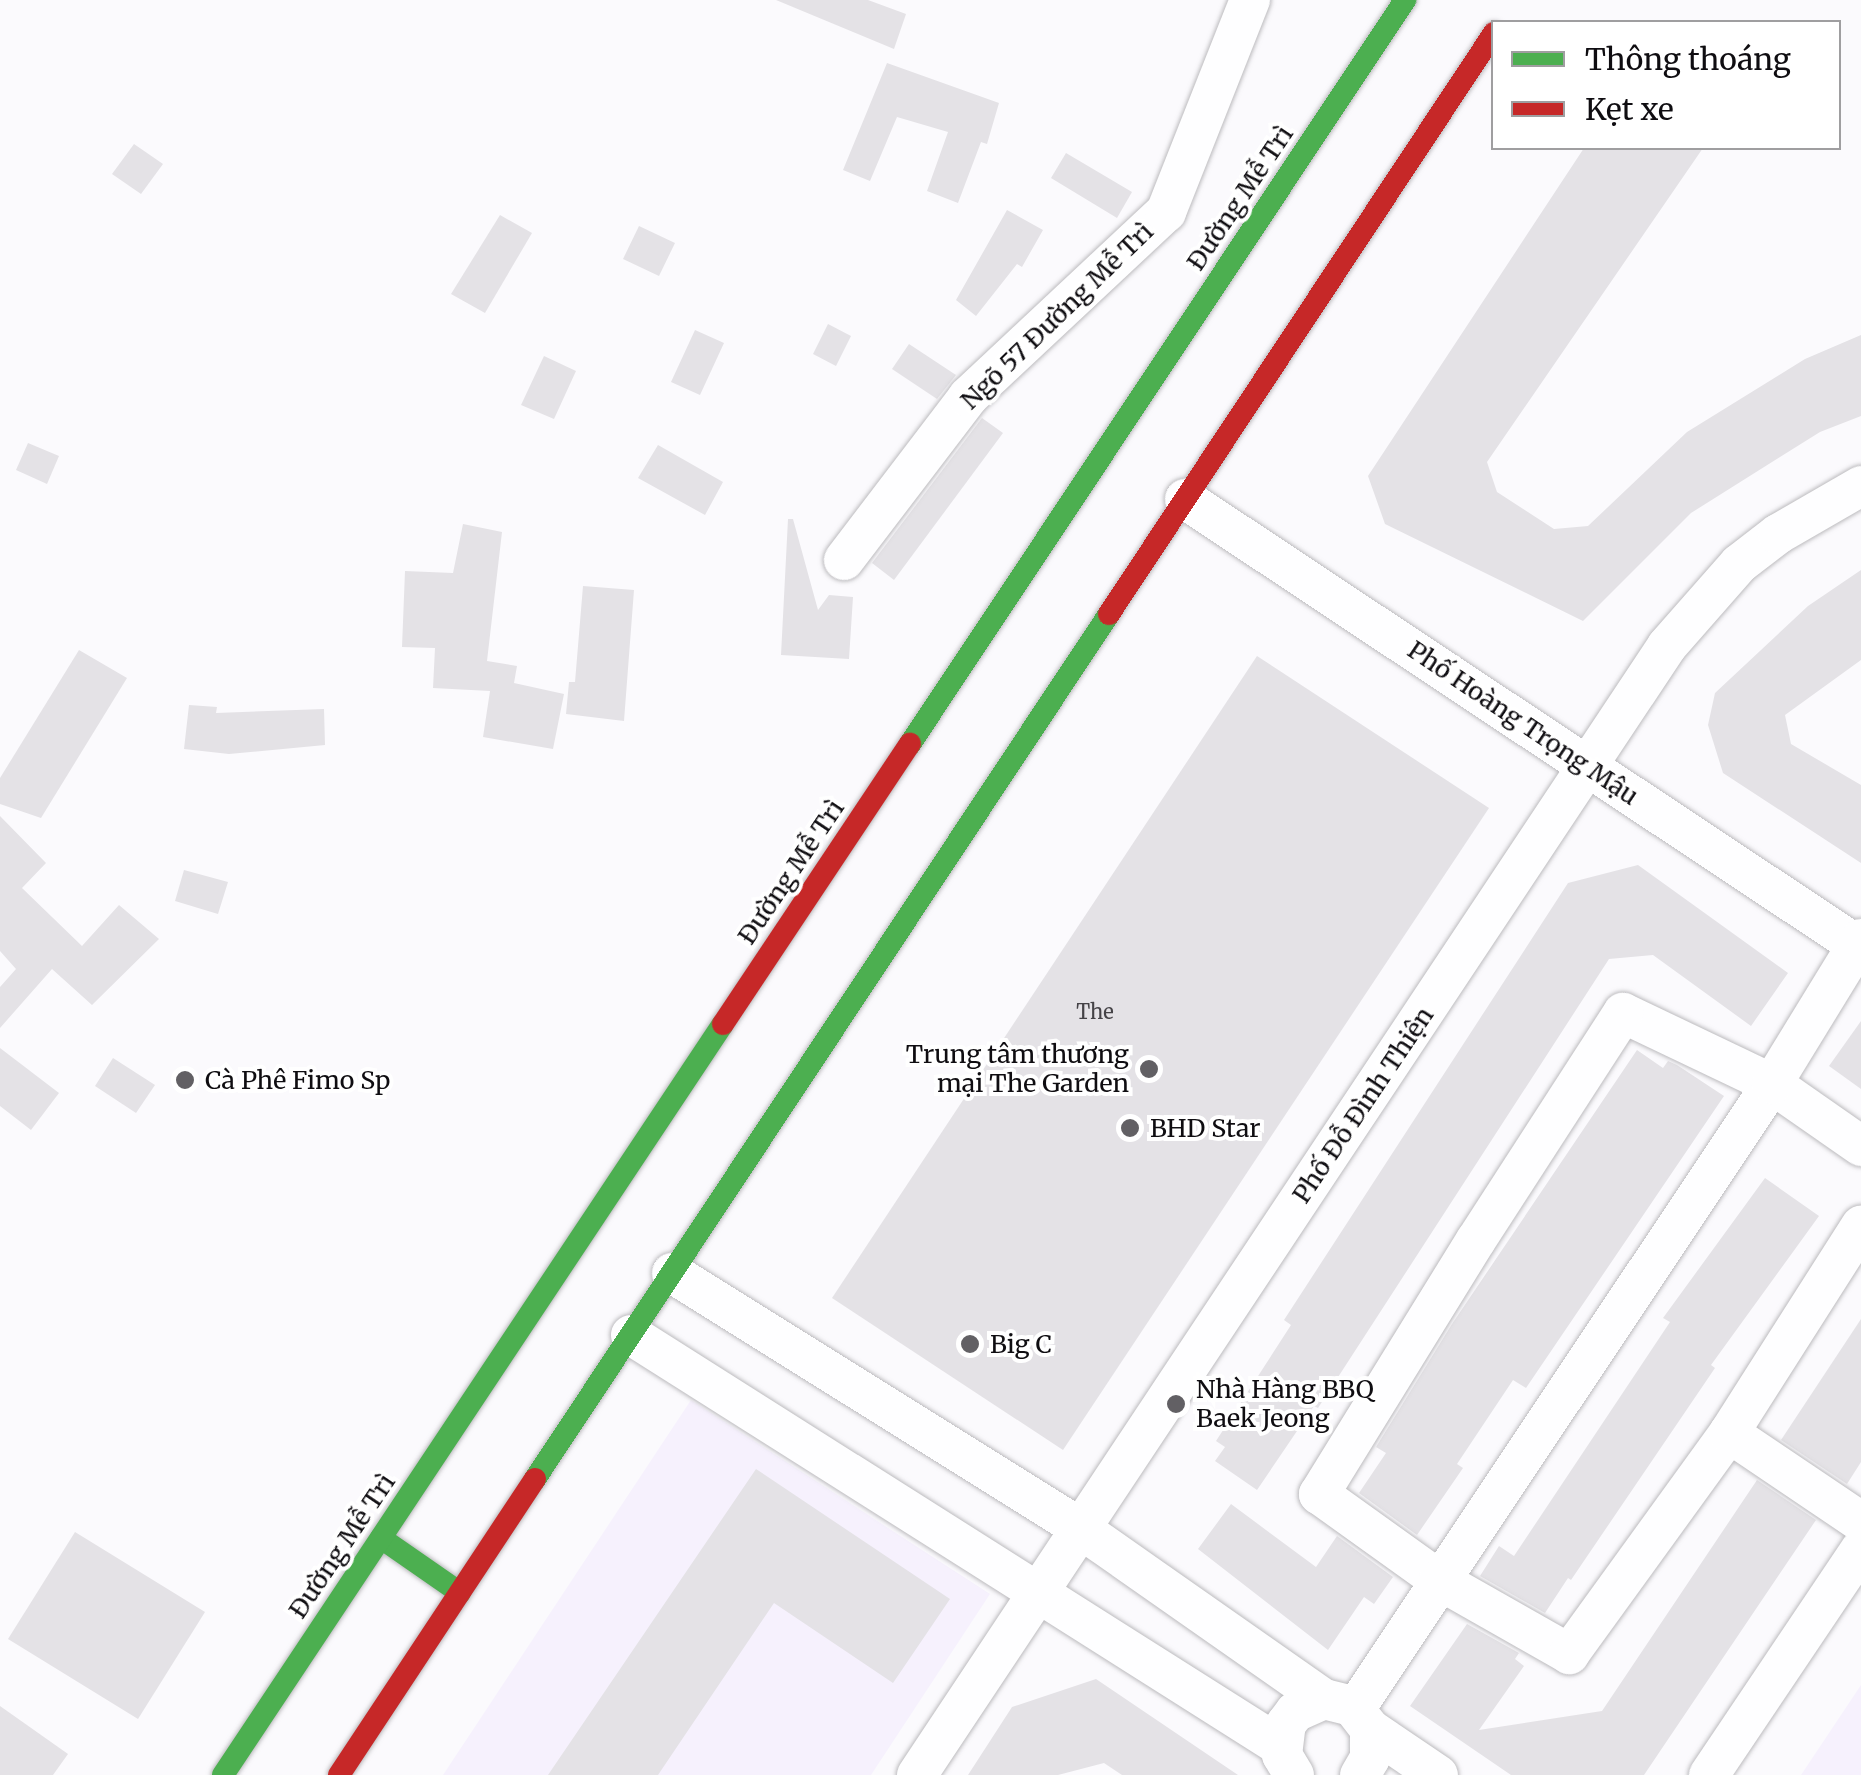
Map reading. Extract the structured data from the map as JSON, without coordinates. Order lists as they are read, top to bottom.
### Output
{
  "streets": {
    "main road": ["Đường Mễ Trì"],
    "street": ["Ngõ 57 Đường Mễ Trì", "Phố Hoàng Trọng Mậu", "Phố Đỗ Đình Thiện"]
  },
  "crossings": [
    ["Phố Hoàng Trọng Mậu", "Phố Đỗ Đình Thiện"]
  ],
  "places": [
    "Trung tâm thương mại The Garden",
    "Cà Phê Fimo Sp",
    "BHD Star",
    "Big C",
    "Nhà Hàng BBQ Baek Jeong"
  ],
  "house_numbers": ["The"],
  "legend": ["Thông thoáng", "Kẹt xe"]
}
